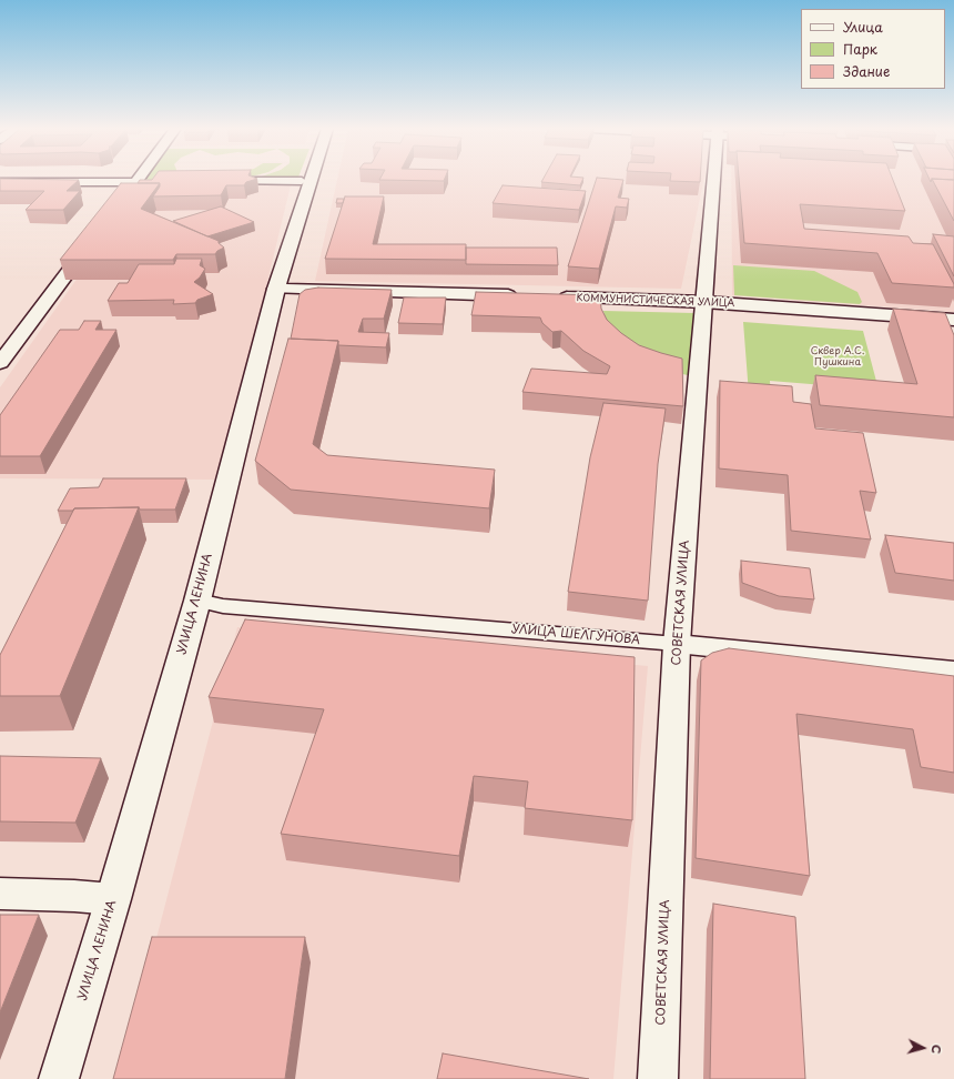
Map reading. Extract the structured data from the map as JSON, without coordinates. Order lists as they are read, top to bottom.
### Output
{
  "streets": {
    "street": [
      "КОММУНИСТИЧЕСКАЯ УЛИЦА",
      "СОВЕТСКАЯ УЛИЦА",
      "УЛИЦА ЛЕНИНА",
      "УЛИЦА ШЕЛГУНОВА"
    ]
  },
  "crossings": [
    ["КОММУНИСТИЧЕСКАЯ УЛИЦА", "СОВЕТСКАЯ УЛИЦА"],
    ["СОВЕТСКАЯ УЛИЦА", "УЛИЦА ШЕЛГУНОВА"],
    ["УЛИЦА ЛЕНИНА", "УЛИЦА ШЕЛГУНОВА"]
  ],
  "parks": ["Сквер А.С. Пушкина"],
  "legend": ["Улица", "Парк", "Здание"],
  "north": "right"
}
